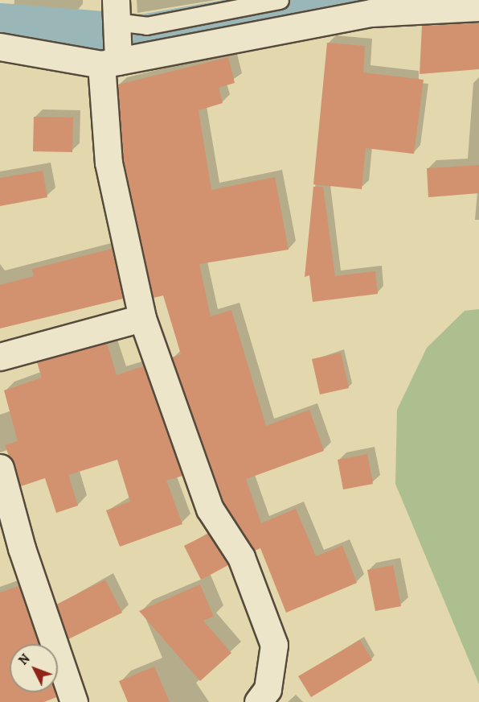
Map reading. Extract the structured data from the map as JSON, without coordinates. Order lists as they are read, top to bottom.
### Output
{
  "north": "top left"
}
